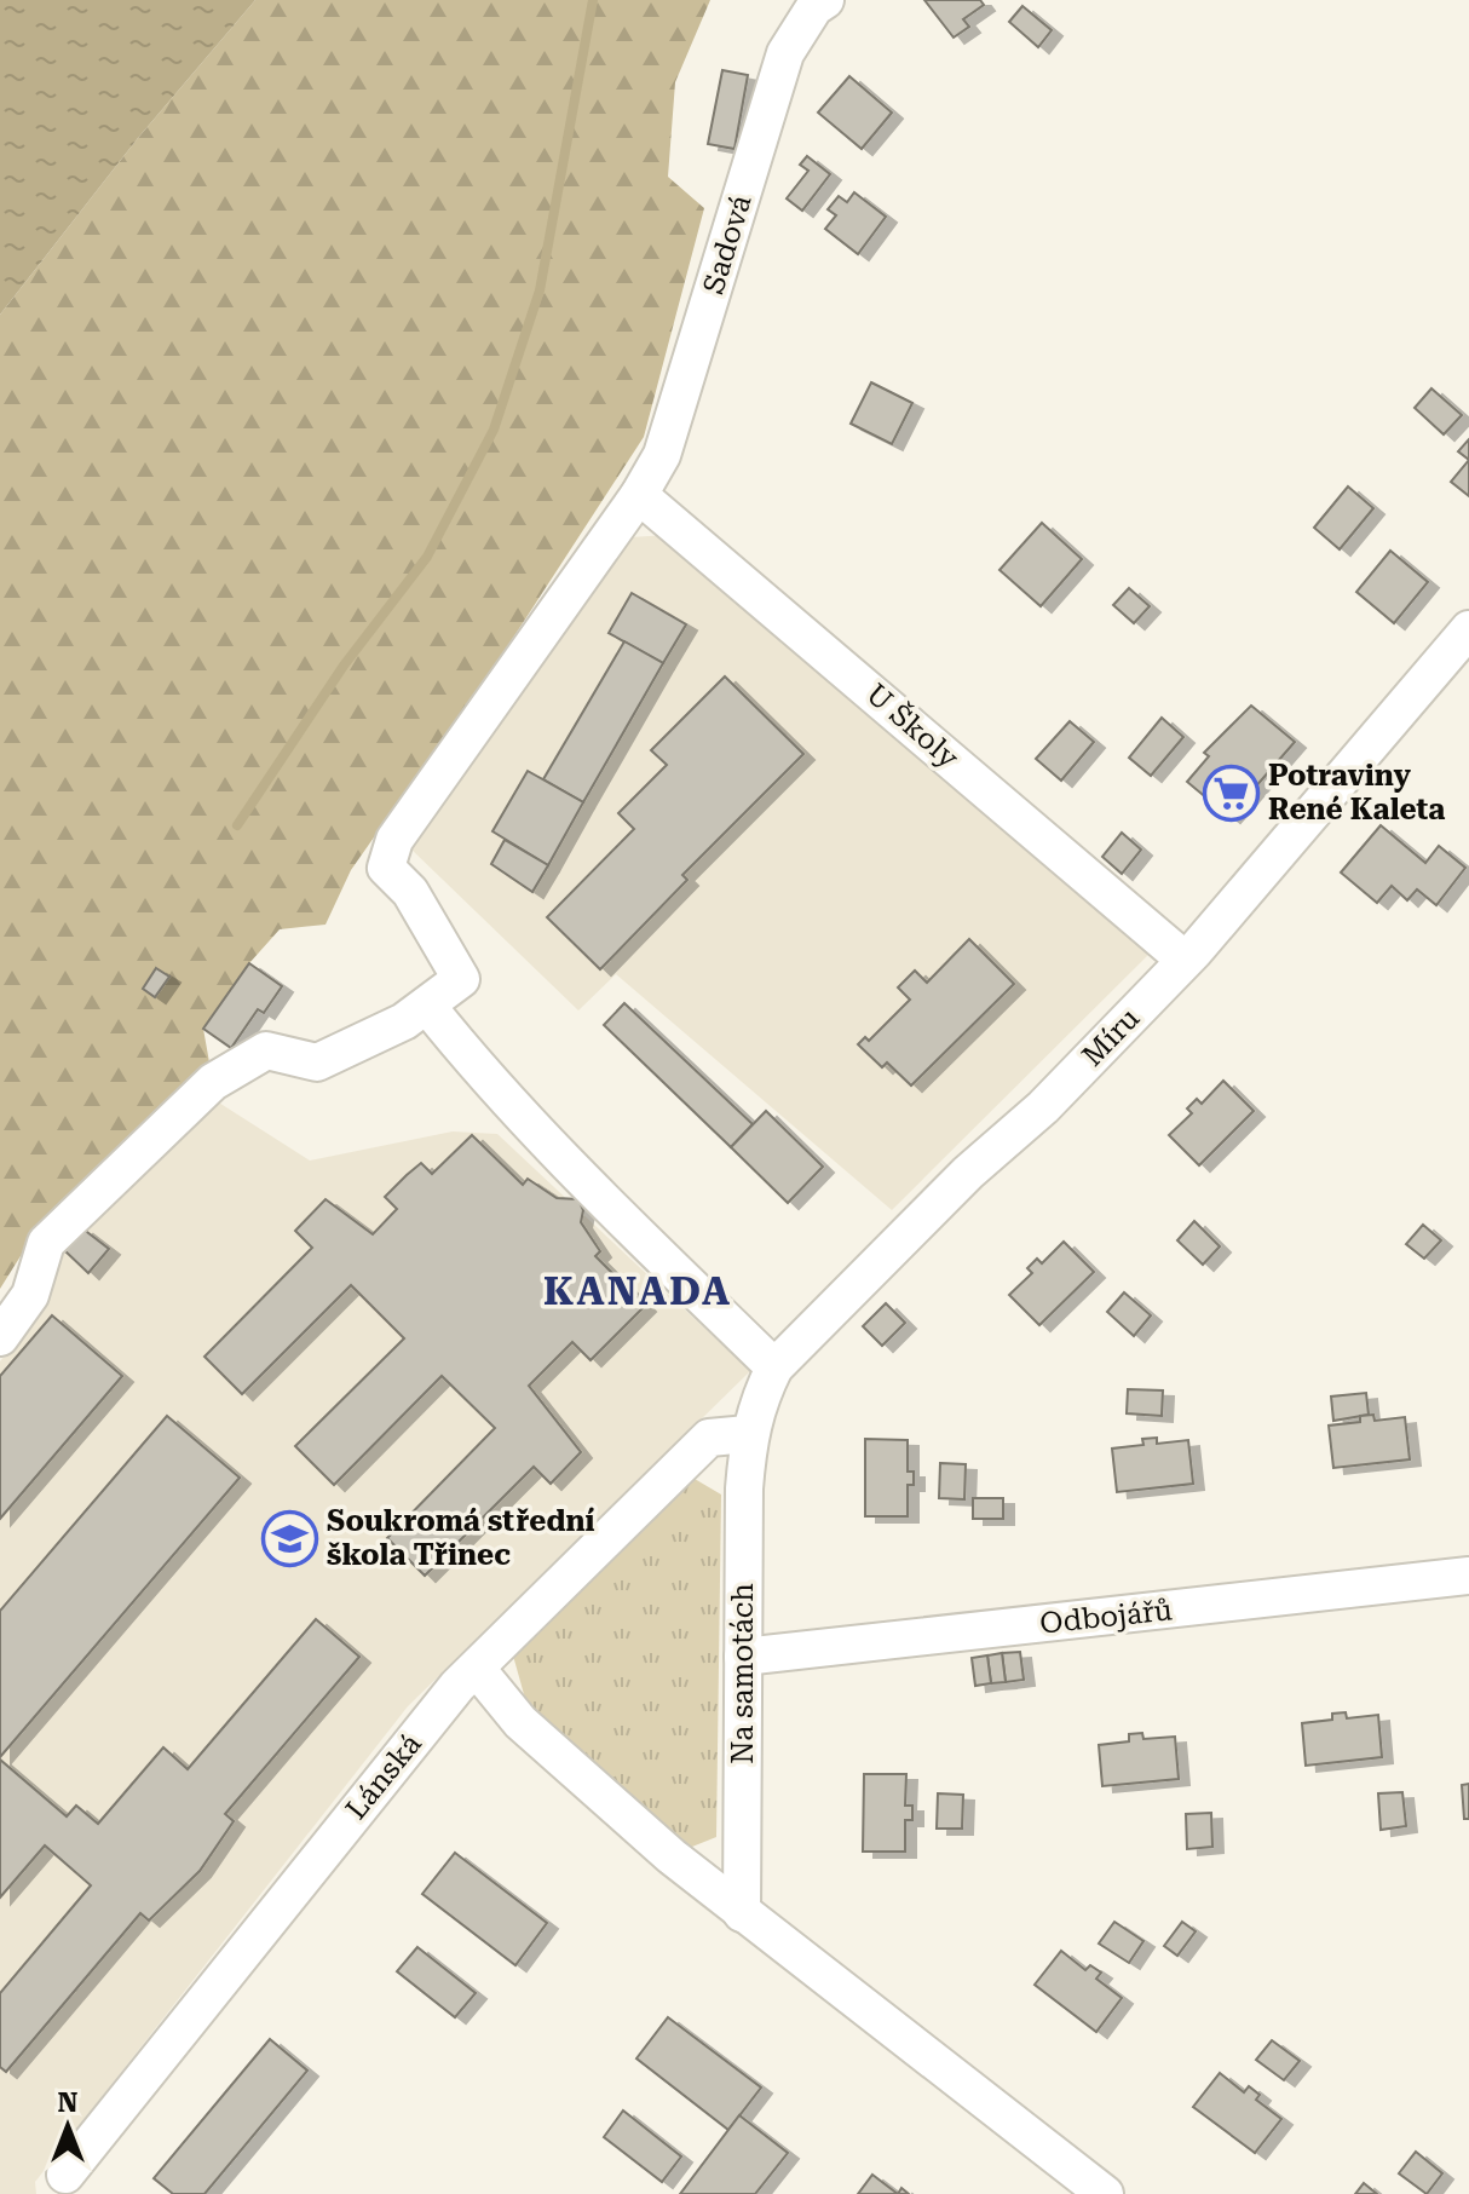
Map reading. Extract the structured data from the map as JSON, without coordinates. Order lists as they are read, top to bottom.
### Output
{
  "streets": {
    "street": [
      "Sadová",
      "U Školy",
      "Míru",
      "Odbojářů",
      "Na samotách",
      "Lánská"
    ]
  },
  "crossings": [
    ["Sadová", "U Školy"],
    ["U Školy", "Míru"],
    ["Míru", "Na samotách"],
    ["Míru", "Lánská"],
    ["Odbojářů", "Na samotách"],
    ["Na samotách", "Lánská"]
  ],
  "districts": ["KANADA"],
  "places": {
    "supermarket": ["Potraviny René Kaleta"],
    "school or university": ["Soukromá střední škola Třinec"]
  },
  "north": "top"
}
